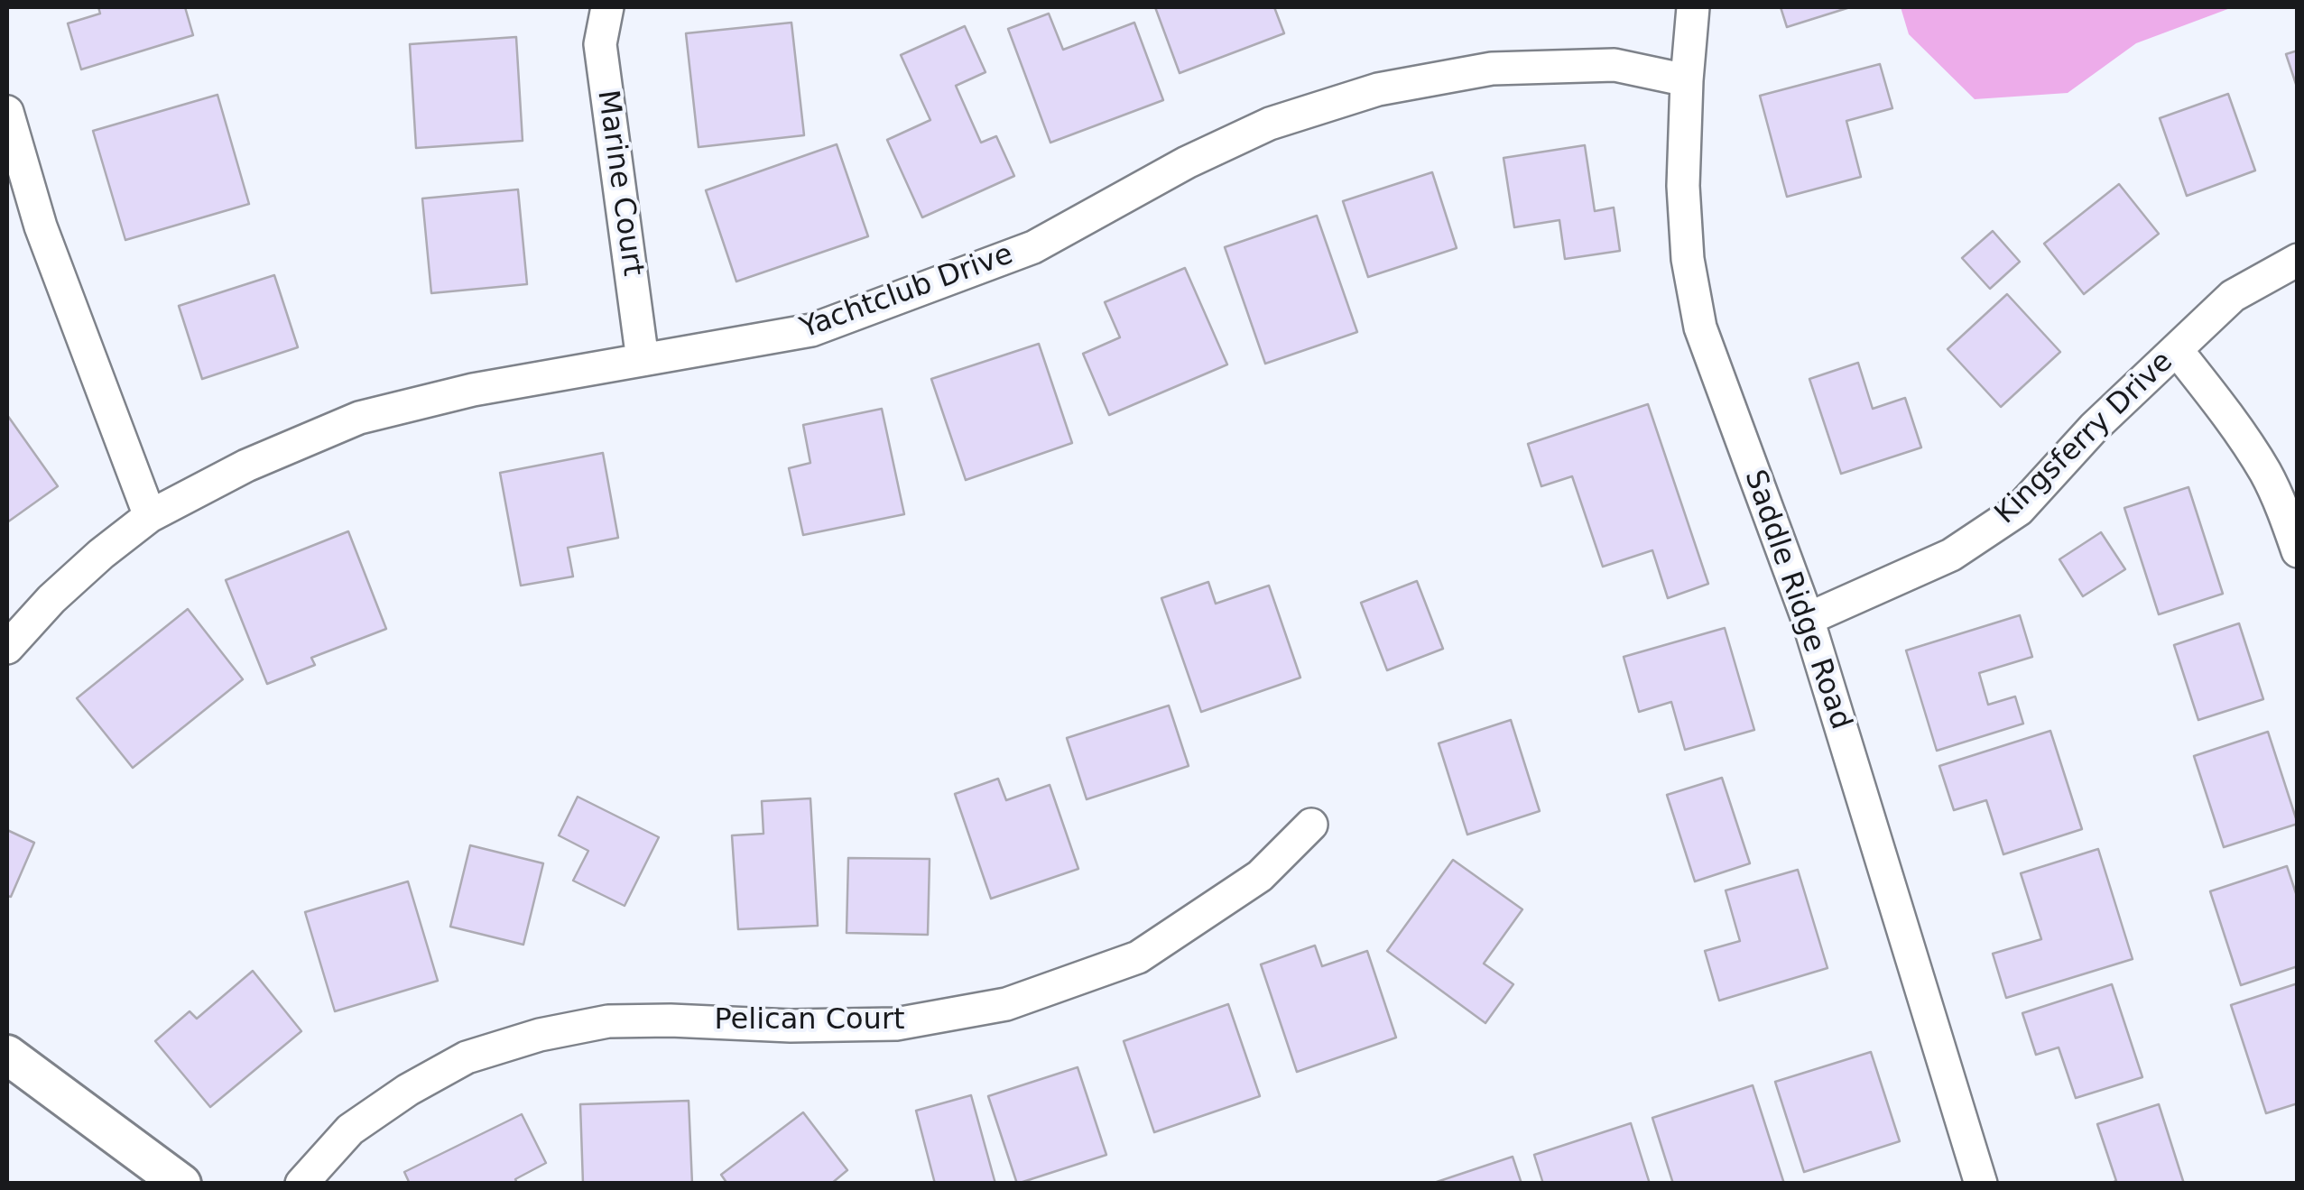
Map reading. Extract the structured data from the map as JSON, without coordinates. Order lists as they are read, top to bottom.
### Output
{
  "streets": {
    "street": [
      "Marine Court",
      "Yachtclub Drive",
      "Kingsferry Drive",
      "Saddle Ridge Road",
      "Pelican Court"
    ]
  },
  "crossings": [
    ["Marine Court", "Yachtclub Drive"],
    ["Yachtclub Drive", "Saddle Ridge Road"],
    ["Kingsferry Drive", "Saddle Ridge Road"]
  ]
}
